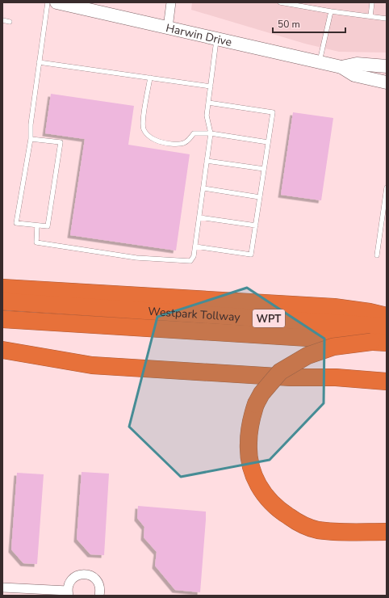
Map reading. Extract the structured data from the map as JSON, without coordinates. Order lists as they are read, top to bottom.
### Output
{
  "streets": {
    "highway": ["Westpark Tollway", "WPT"],
    "main road": ["Harwin Drive"]
  },
  "scale_bar": "50 m"
}
